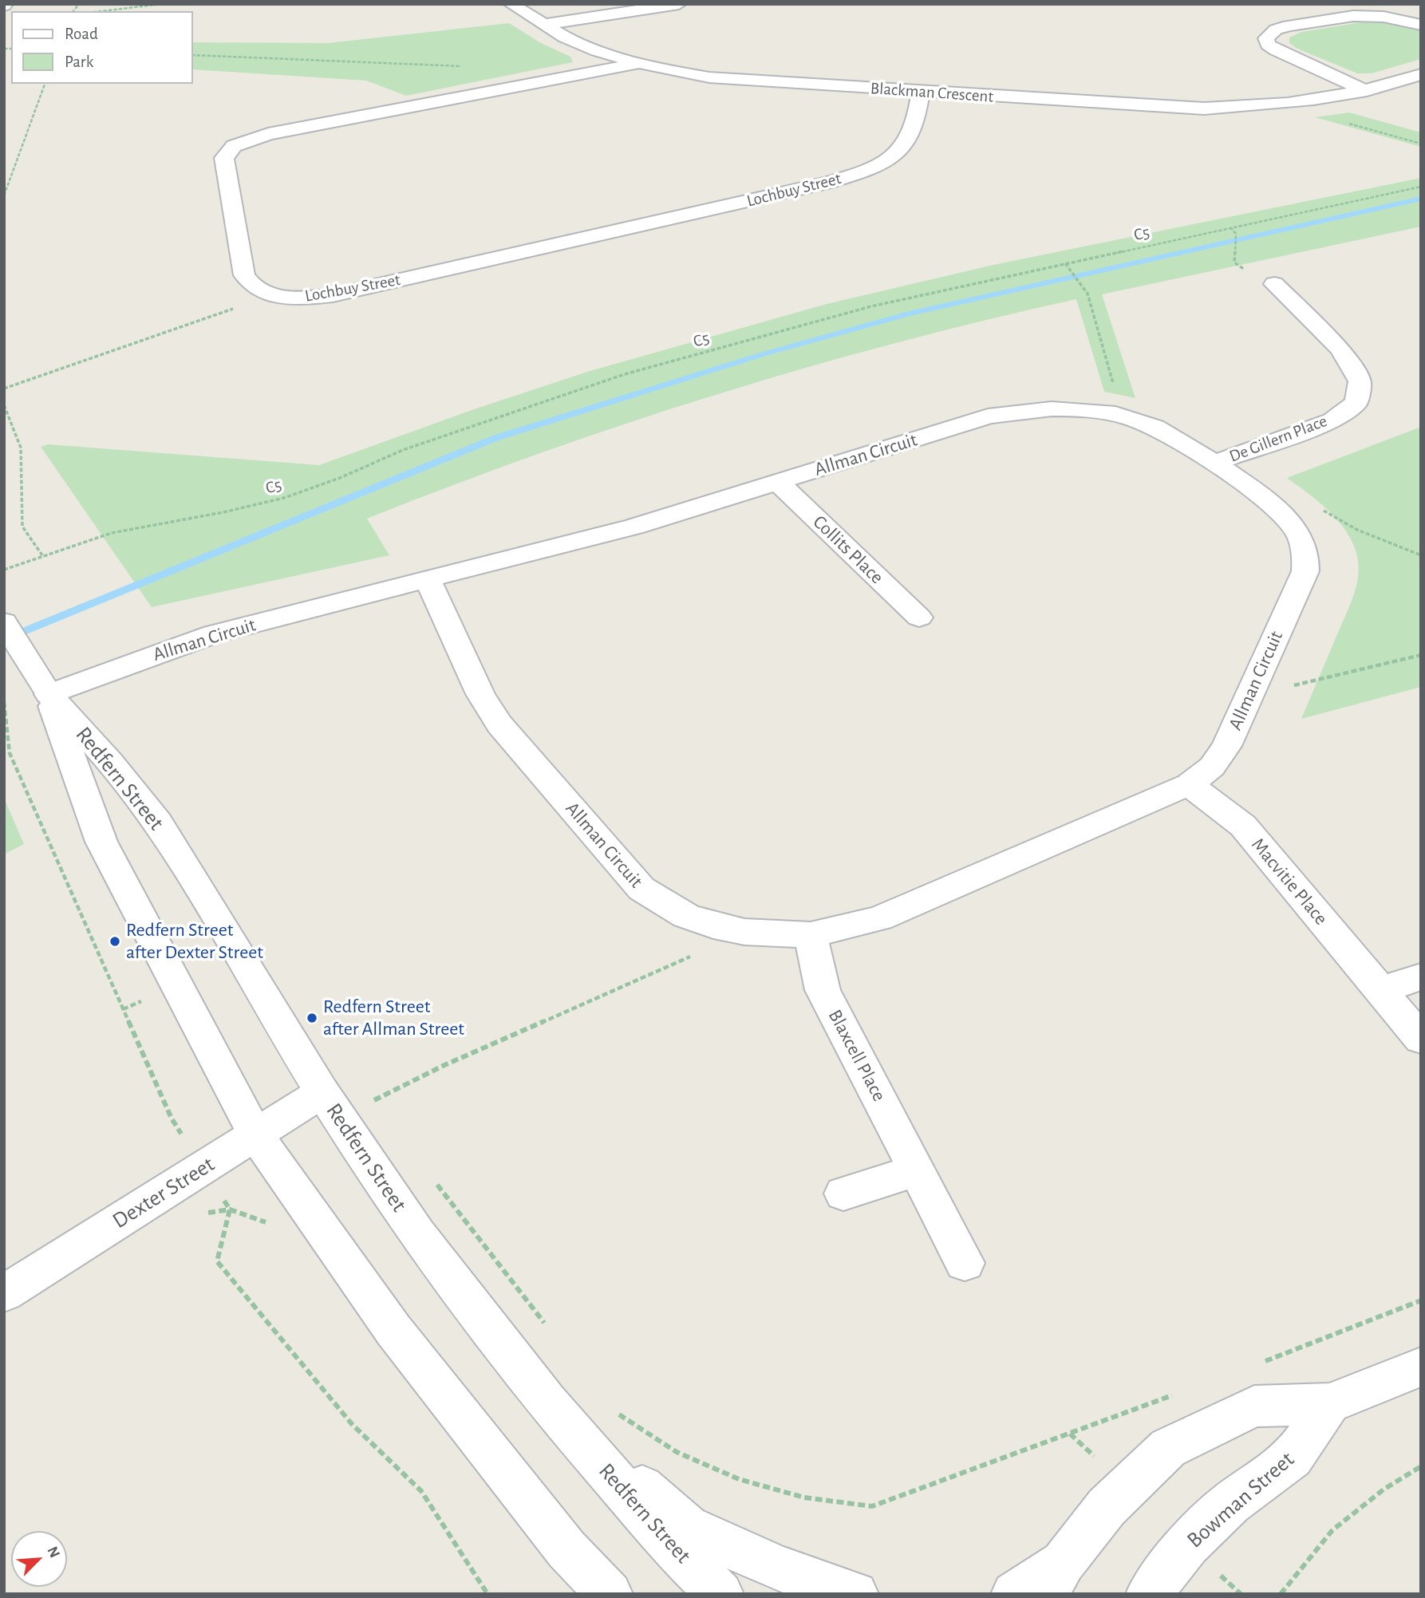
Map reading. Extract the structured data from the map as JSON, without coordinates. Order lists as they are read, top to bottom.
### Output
{
  "streets": {
    "street": [
      "Blackman Crescent",
      "Lochbuy Street",
      "De Gillern Place",
      "Allman Circuit",
      "Collits Place",
      "Redfern Street",
      "Macvitie Place",
      "Blaxcell Place",
      "Dexter Street",
      "Bowman Street"
    ],
    "path": ["C5"]
  },
  "crossings": [
    ["Blackman Crescent", "Lochbuy Street"],
    ["De Gillern Place", "Allman Circuit"],
    ["Allman Circuit", "Collits Place"],
    ["Allman Circuit", "Redfern Street"],
    ["Allman Circuit", "Macvitie Place"],
    ["Allman Circuit", "Blaxcell Place"],
    ["Redfern Street", "Dexter Street"]
  ],
  "places": ["Redfern Street after Dexter Street", "Redfern Street after Allman Street"],
  "legend": ["Road", "Park"],
  "north": "top right"
}
